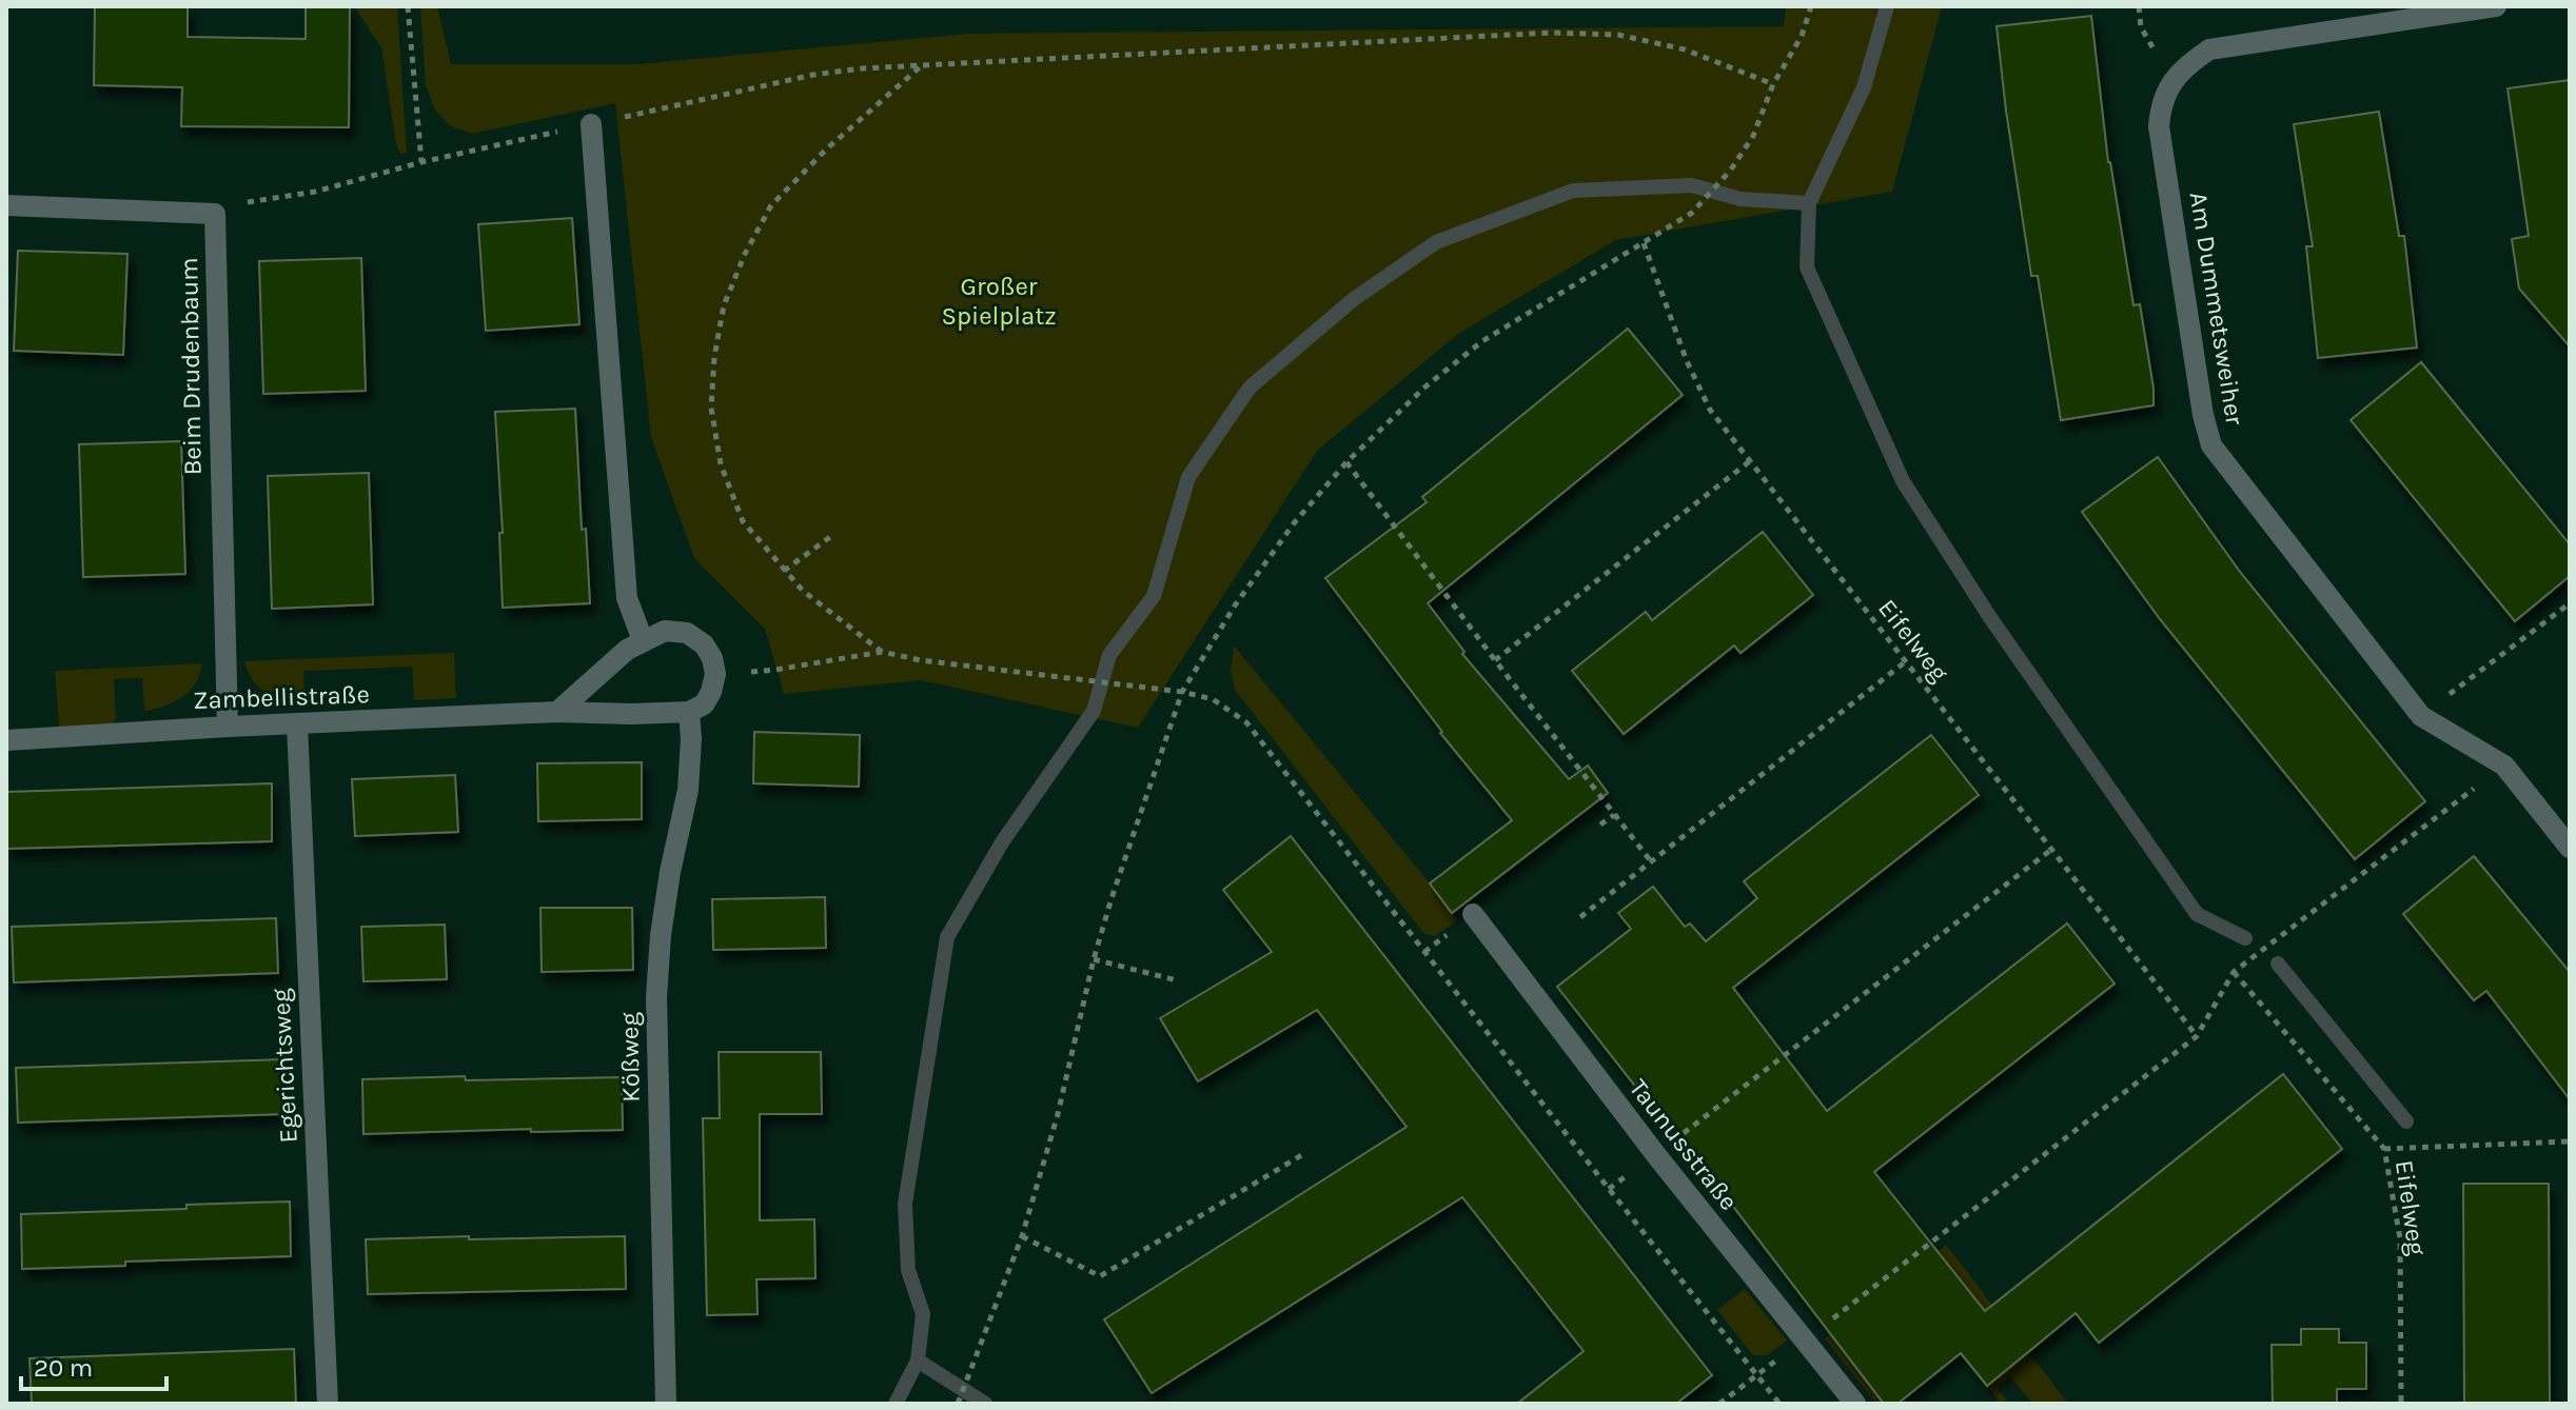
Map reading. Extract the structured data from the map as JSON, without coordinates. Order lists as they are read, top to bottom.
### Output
{
  "streets": {
    "street": [
      "Am Dummetsweiher",
      "Beim Drudenbaum",
      "Zambellistraße",
      "Kößweg",
      "Egerichtsweg",
      "Taunusstraße"
    ],
    "path": ["Eifelweg"]
  },
  "crossings": [
    ["Beim Drudenbaum", "Zambellistraße"],
    ["Zambellistraße", "Kößweg"],
    ["Zambellistraße", "Egerichtsweg"]
  ],
  "parks": ["Großer Spielplatz"],
  "scale_bar": "20 m"
}
